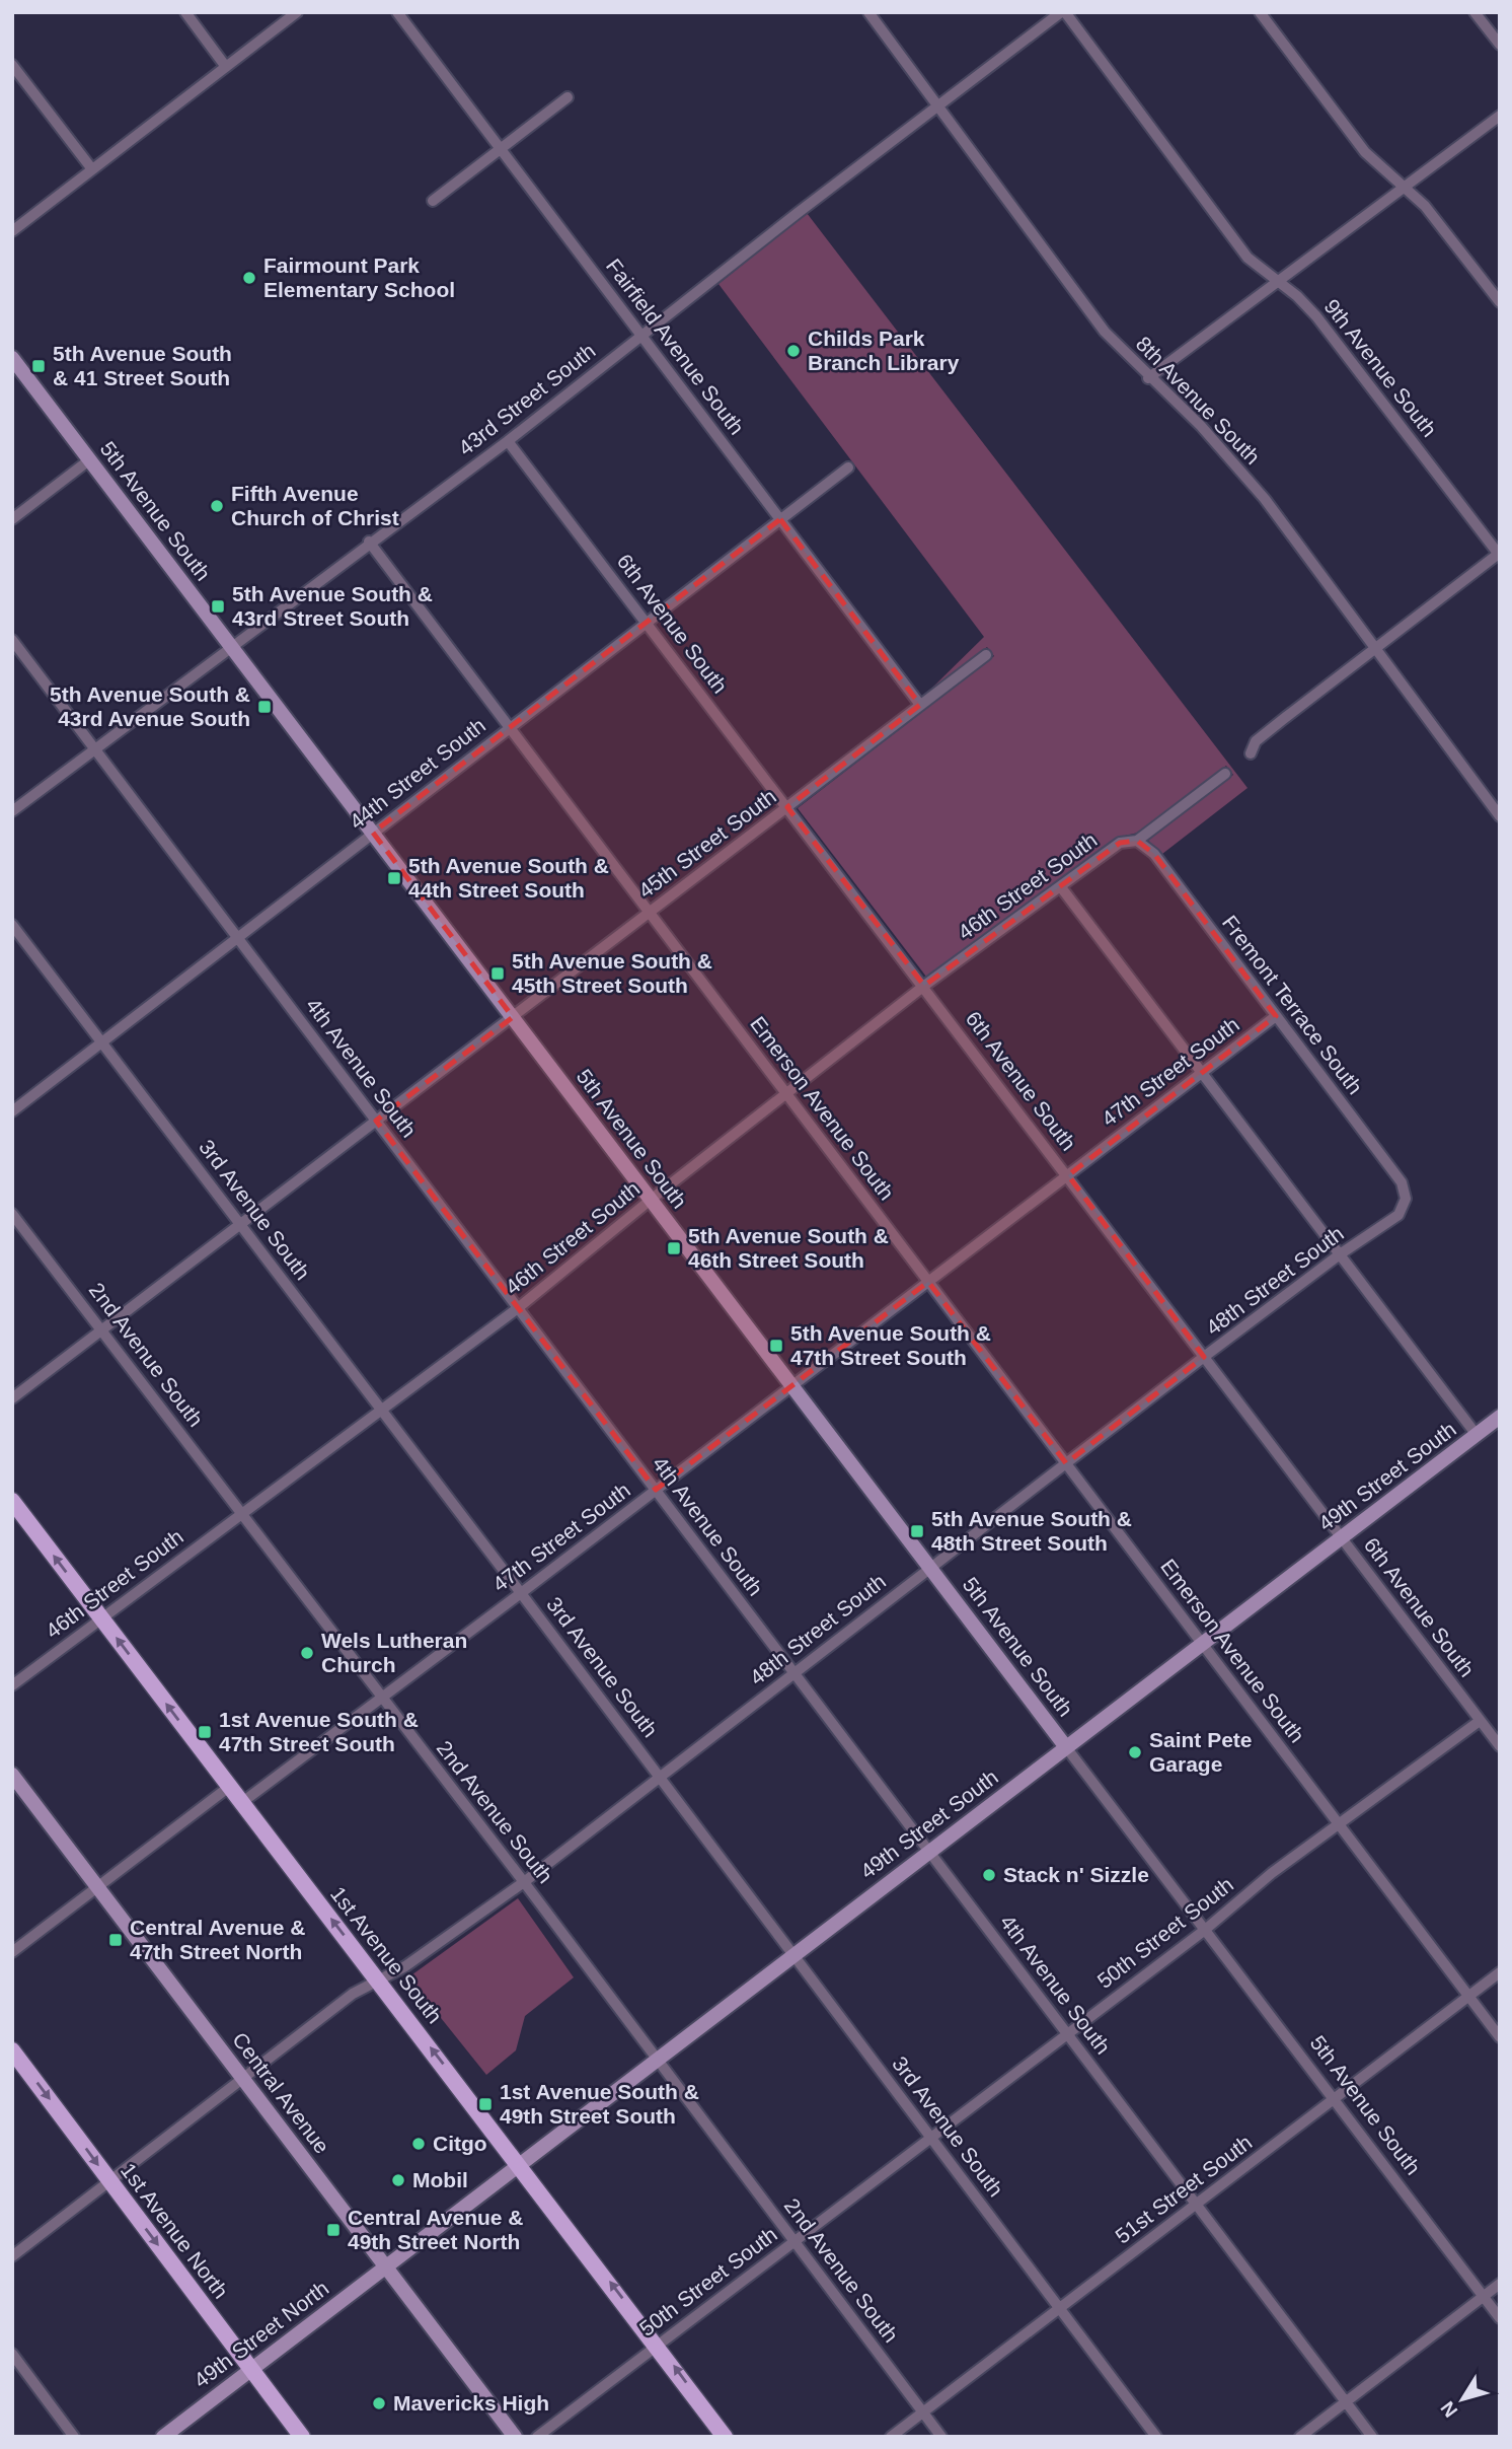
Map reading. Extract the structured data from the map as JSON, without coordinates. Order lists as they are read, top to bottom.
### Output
{
  "streets": {
    "main road": [
      "5th Avenue South",
      "49th Street South",
      "1st Avenue South",
      "Central Avenue",
      "1st Avenue North",
      "49th Street North"
    ],
    "street": [
      "Fairfield Avenue South",
      "9th Avenue South",
      "43rd Street South",
      "8th Avenue South",
      "6th Avenue South",
      "44th Street South",
      "45th Street South",
      "46th Street South",
      "Fremont Terrace South",
      "4th Avenue South",
      "47th Street South",
      "Emerson Avenue South",
      "3rd Avenue South",
      "48th Street South",
      "2nd Avenue South",
      "50th Street South",
      "51st Street South"
    ]
  },
  "crossings": [
    ["Fairfield Avenue South", "43rd Street South"],
    ["Fairfield Avenue South", "44th Street South"],
    ["Fairfield Avenue South", "45th Street South"],
    ["9th Avenue South", "43rd Street South"],
    ["43rd Street South", "8th Avenue South"],
    ["43rd Street South", "5th Avenue South"],
    ["43rd Street South", "6th Avenue South"],
    ["43rd Street South", "4th Avenue South"],
    ["43rd Street South", "Emerson Avenue South"],
    ["5th Avenue South", "44th Street South"],
    ["5th Avenue South", "45th Street South"],
    ["5th Avenue South", "46th Street South"],
    ["5th Avenue South", "47th Street South"],
    ["5th Avenue South", "48th Street South"],
    ["5th Avenue South", "49th Street South"],
    ["5th Avenue South", "50th Street South"],
    ["5th Avenue South", "51st Street South"],
    ["6th Avenue South", "44th Street South"],
    ["6th Avenue South", "45th Street South"],
    ["6th Avenue South", "46th Street South"],
    ["6th Avenue South", "47th Street South"],
    ["6th Avenue South", "48th Street South"],
    ["6th Avenue South", "49th Street South"],
    ["6th Avenue South", "50th Street South"],
    ["44th Street South", "4th Avenue South"],
    ["44th Street South", "Emerson Avenue South"],
    ["44th Street South", "3rd Avenue South"],
    ["45th Street South", "4th Avenue South"],
    ["45th Street South", "Emerson Avenue South"],
    ["45th Street South", "3rd Avenue South"],
    ["45th Street South", "2nd Avenue South"],
    ["46th Street South", "Fremont Terrace South"],
    ["46th Street South", "4th Avenue South"],
    ["46th Street South", "Emerson Avenue South"],
    ["46th Street South", "3rd Avenue South"],
    ["46th Street South", "2nd Avenue South"],
    ["46th Street South", "1st Avenue South"],
    ["Fremont Terrace South", "47th Street South"],
    ["Fremont Terrace South", "48th Street South"],
    ["4th Avenue South", "47th Street South"],
    ["4th Avenue South", "48th Street South"],
    ["4th Avenue South", "49th Street South"],
    ["4th Avenue South", "50th Street South"],
    ["4th Avenue South", "51st Street South"],
    ["47th Street South", "Emerson Avenue South"],
    ["47th Street South", "3rd Avenue South"],
    ["47th Street South", "2nd Avenue South"],
    ["47th Street South", "1st Avenue South"],
    ["Emerson Avenue South", "48th Street South"],
    ["Emerson Avenue South", "49th Street South"],
    ["Emerson Avenue South", "50th Street South"],
    ["Emerson Avenue South", "51st Street South"],
    ["3rd Avenue South", "48th Street South"],
    ["3rd Avenue South", "49th Street South"],
    ["3rd Avenue South", "50th Street South"],
    ["3rd Avenue South", "51st Street South"],
    ["48th Street South", "2nd Avenue South"],
    ["48th Street South", "1st Avenue South"],
    ["48th Street South", "Central Avenue"],
    ["48th Street South", "1st Avenue North"],
    ["2nd Avenue South", "49th Street South"],
    ["2nd Avenue South", "50th Street South"],
    ["2nd Avenue South", "51st Street South"],
    ["49th Street South", "1st Avenue South"],
    ["49th Street South", "Central Avenue"],
    ["49th Street South", "49th Street North"],
    ["50th Street South", "1st Avenue South"],
    ["Central Avenue", "49th Street North"],
    ["1st Avenue North", "49th Street North"]
  ],
  "one_way": ["1st Avenue South", "1st Avenue North"],
  "places": {
    "other": [
      "Fairmount Park Elementary School",
      "Childs Park Branch Library",
      "Fifth Avenue Church of Christ",
      "Wels Lutheran Church",
      "Saint Pete Garage",
      "Stack n' Sizzle",
      "Citgo",
      "Mobil",
      "Mavericks High"
    ],
    "transit": [
      "5th Avenue South & 41 Street South",
      "5th Avenue South & 43rd Street South",
      "5th Avenue South & 43rd Avenue South",
      "5th Avenue South & 44th Street South",
      "5th Avenue South & 45th Street South",
      "5th Avenue South & 46th Street South",
      "5th Avenue South & 47th Street South",
      "5th Avenue South & 48th Street South",
      "1st Avenue South & 47th Street South",
      "Central Avenue & 47th Street North",
      "1st Avenue South & 49th Street South",
      "Central Avenue & 49th Street North"
    ]
  },
  "north": "bottom left"
}
